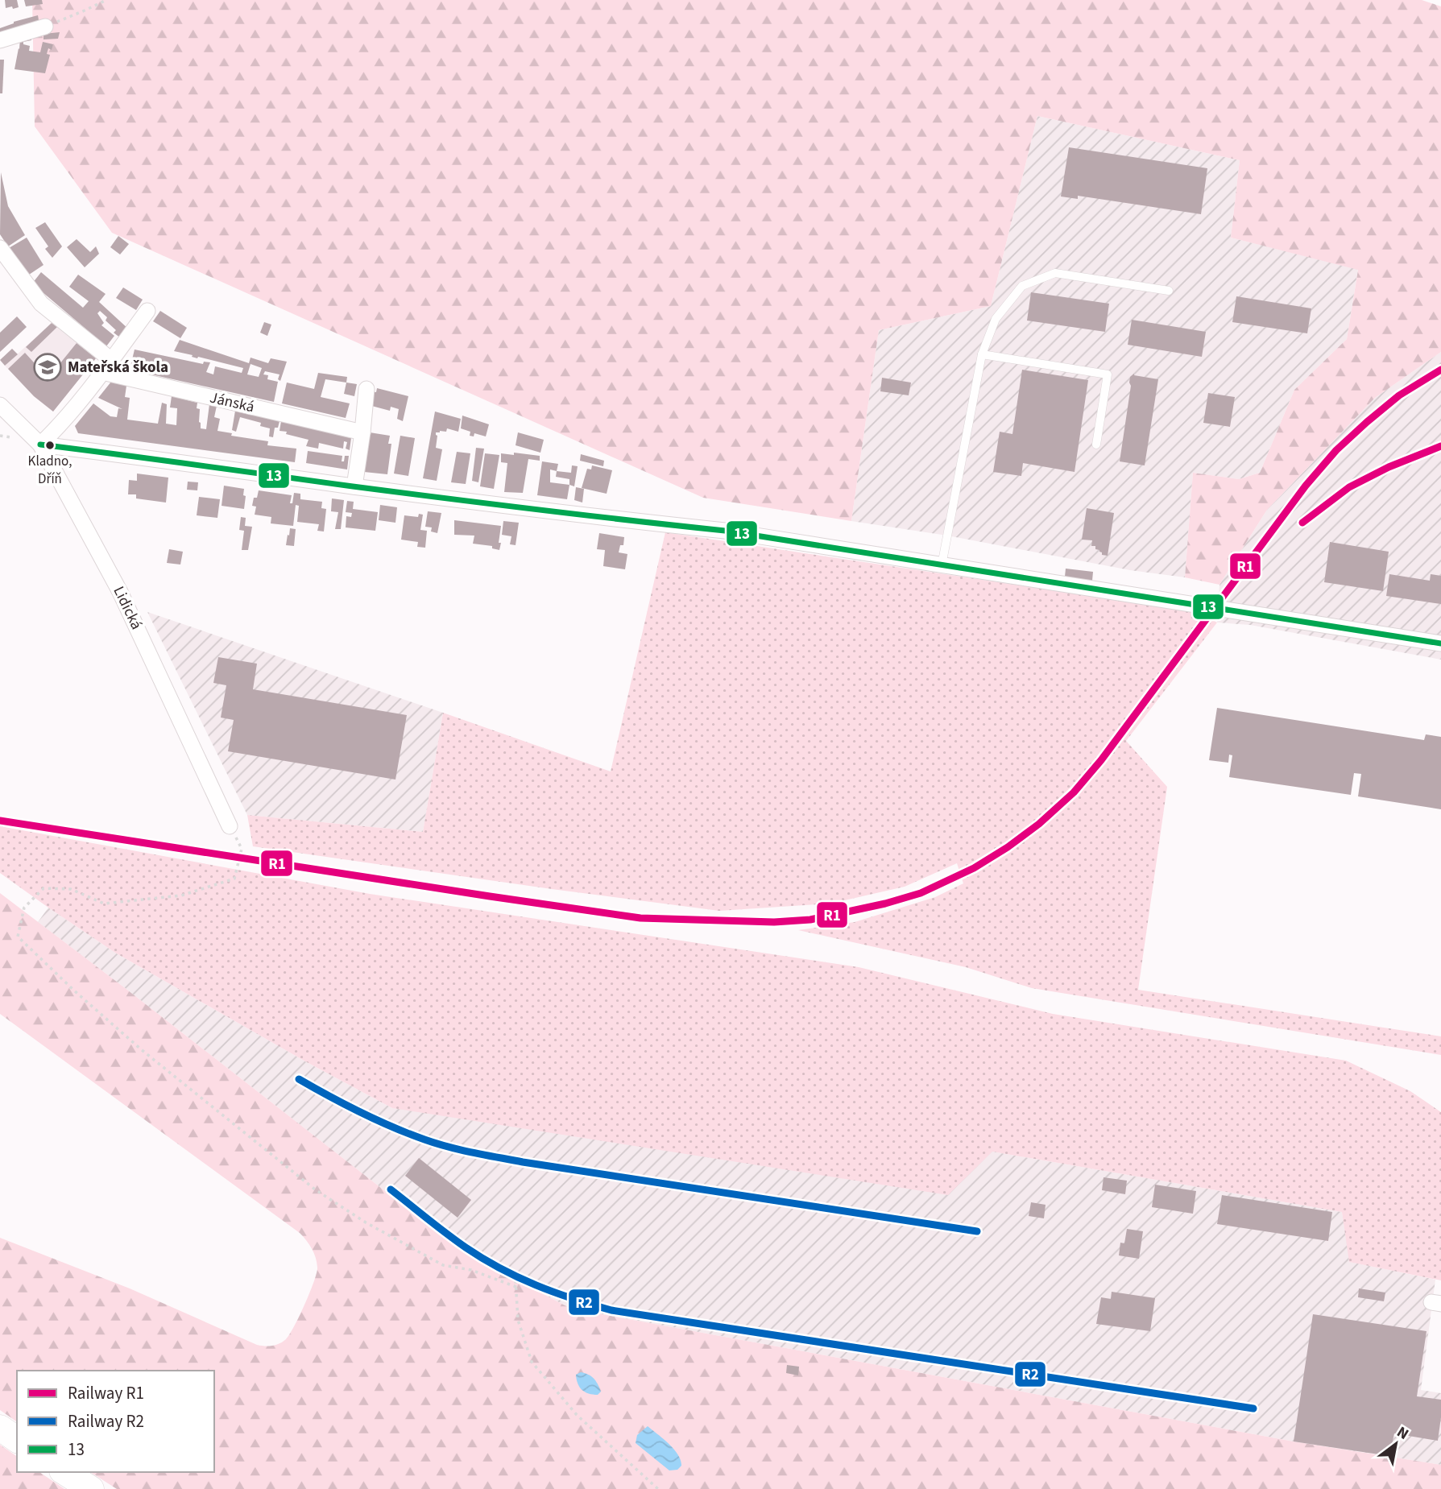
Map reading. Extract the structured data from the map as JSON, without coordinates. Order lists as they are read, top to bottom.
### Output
{
  "streets": {
    "street": ["Jánská", "Lidická"]
  },
  "places": {
    "school or university": ["Mateřská škola"],
    "other": ["Kladno, Dříň"]
  },
  "lines": ["rail line R1", "transit line 13", "rail line R2"],
  "legend": ["Railway R1", "Railway R2", "13"],
  "north": "top right"
}
